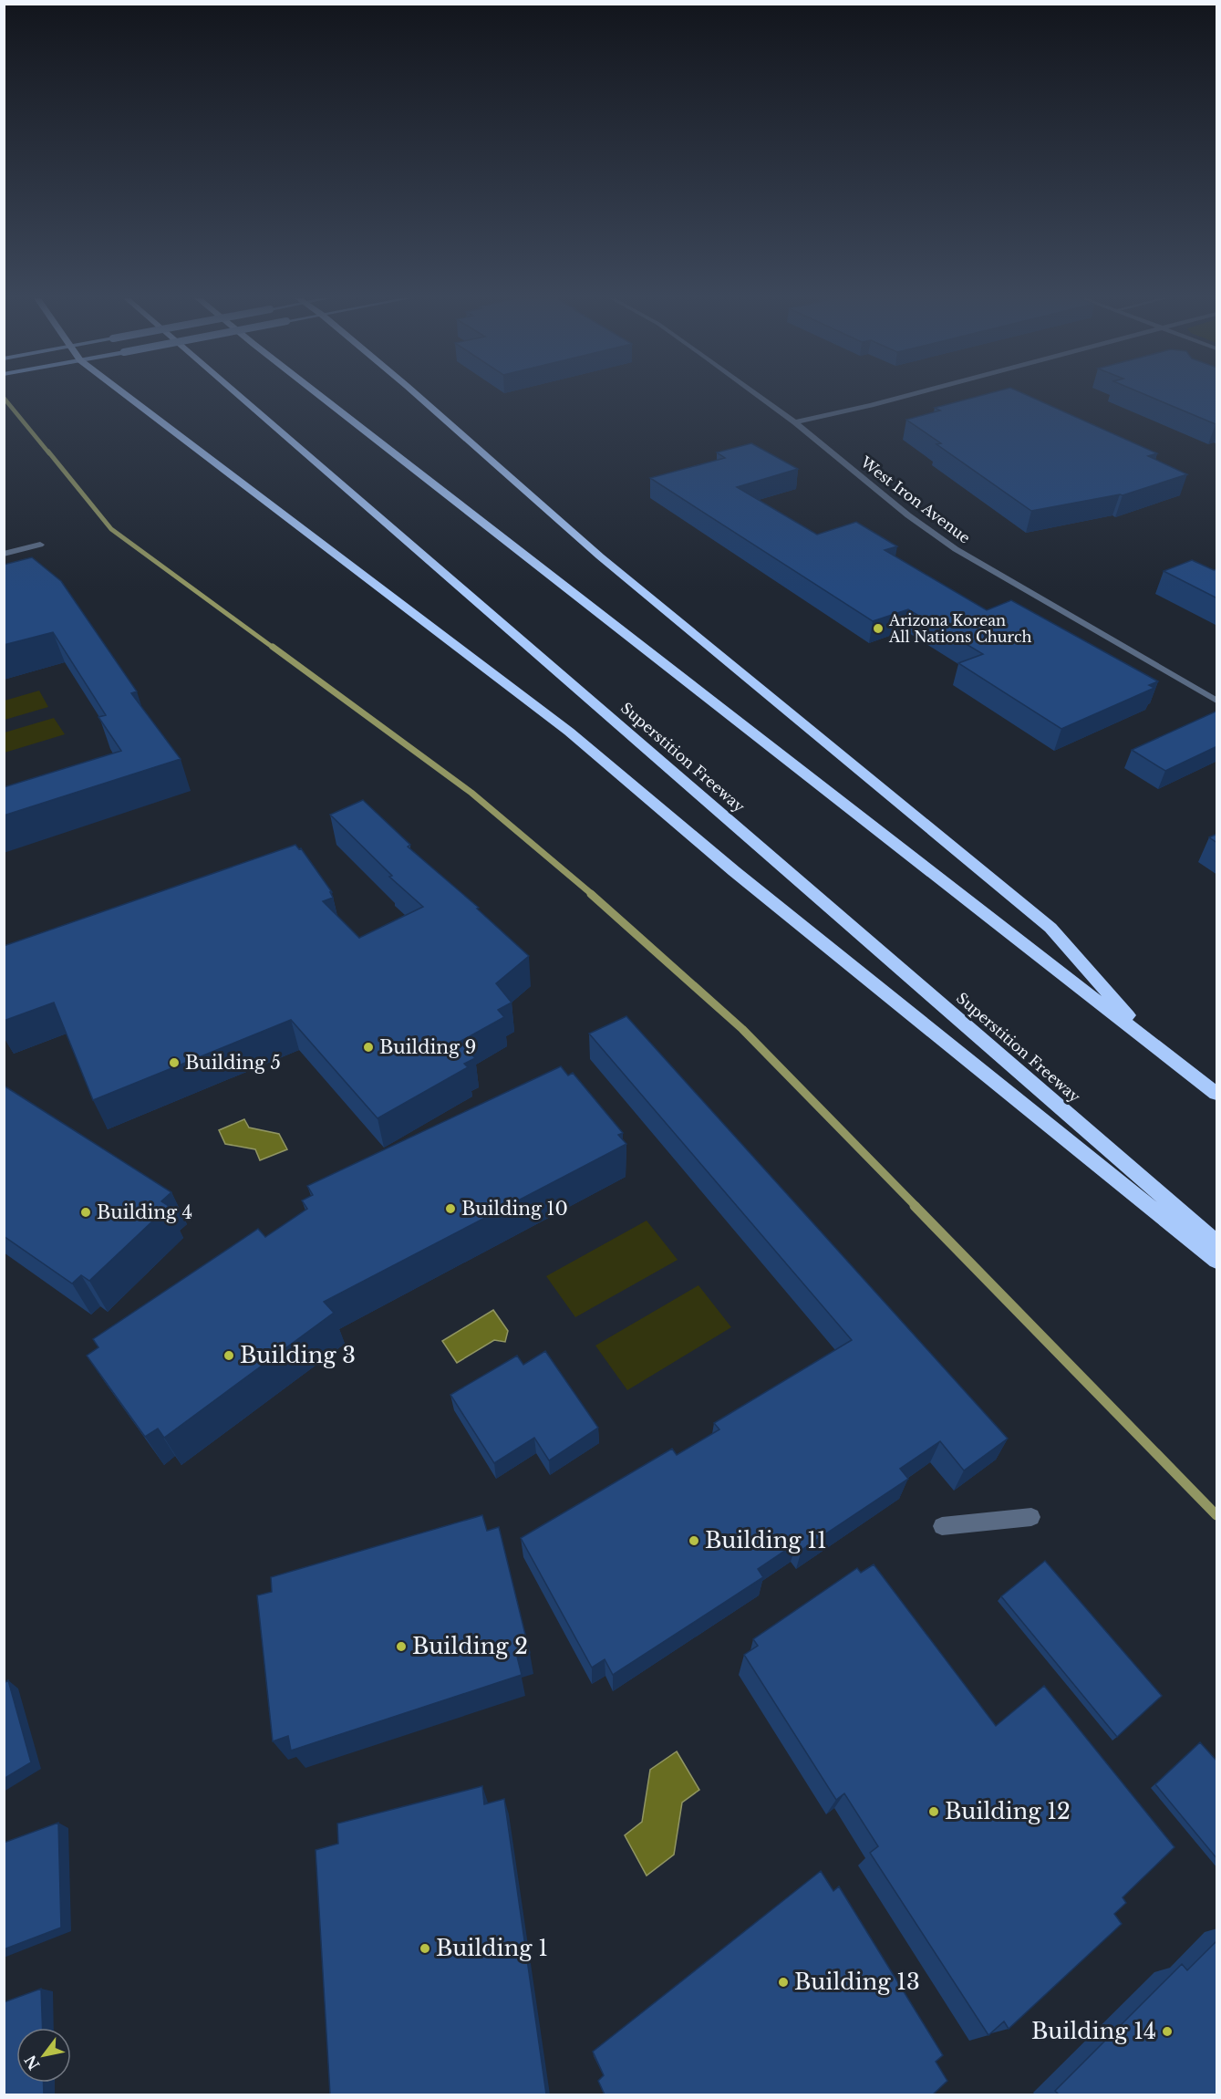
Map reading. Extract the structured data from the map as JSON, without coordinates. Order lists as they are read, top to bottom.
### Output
{
  "streets": {
    "highway": ["Superstition Freeway"],
    "street": ["West Iron Avenue"]
  },
  "places": [
    "Arizona Korean All Nations Church",
    "Building 9",
    "Building 5",
    "Building 10",
    "Building 4",
    "Building 3",
    "Building 11",
    "Building 2",
    "Building 12",
    "Building 1",
    "Building 13",
    "Building 14"
  ],
  "north": "bottom left"
}
